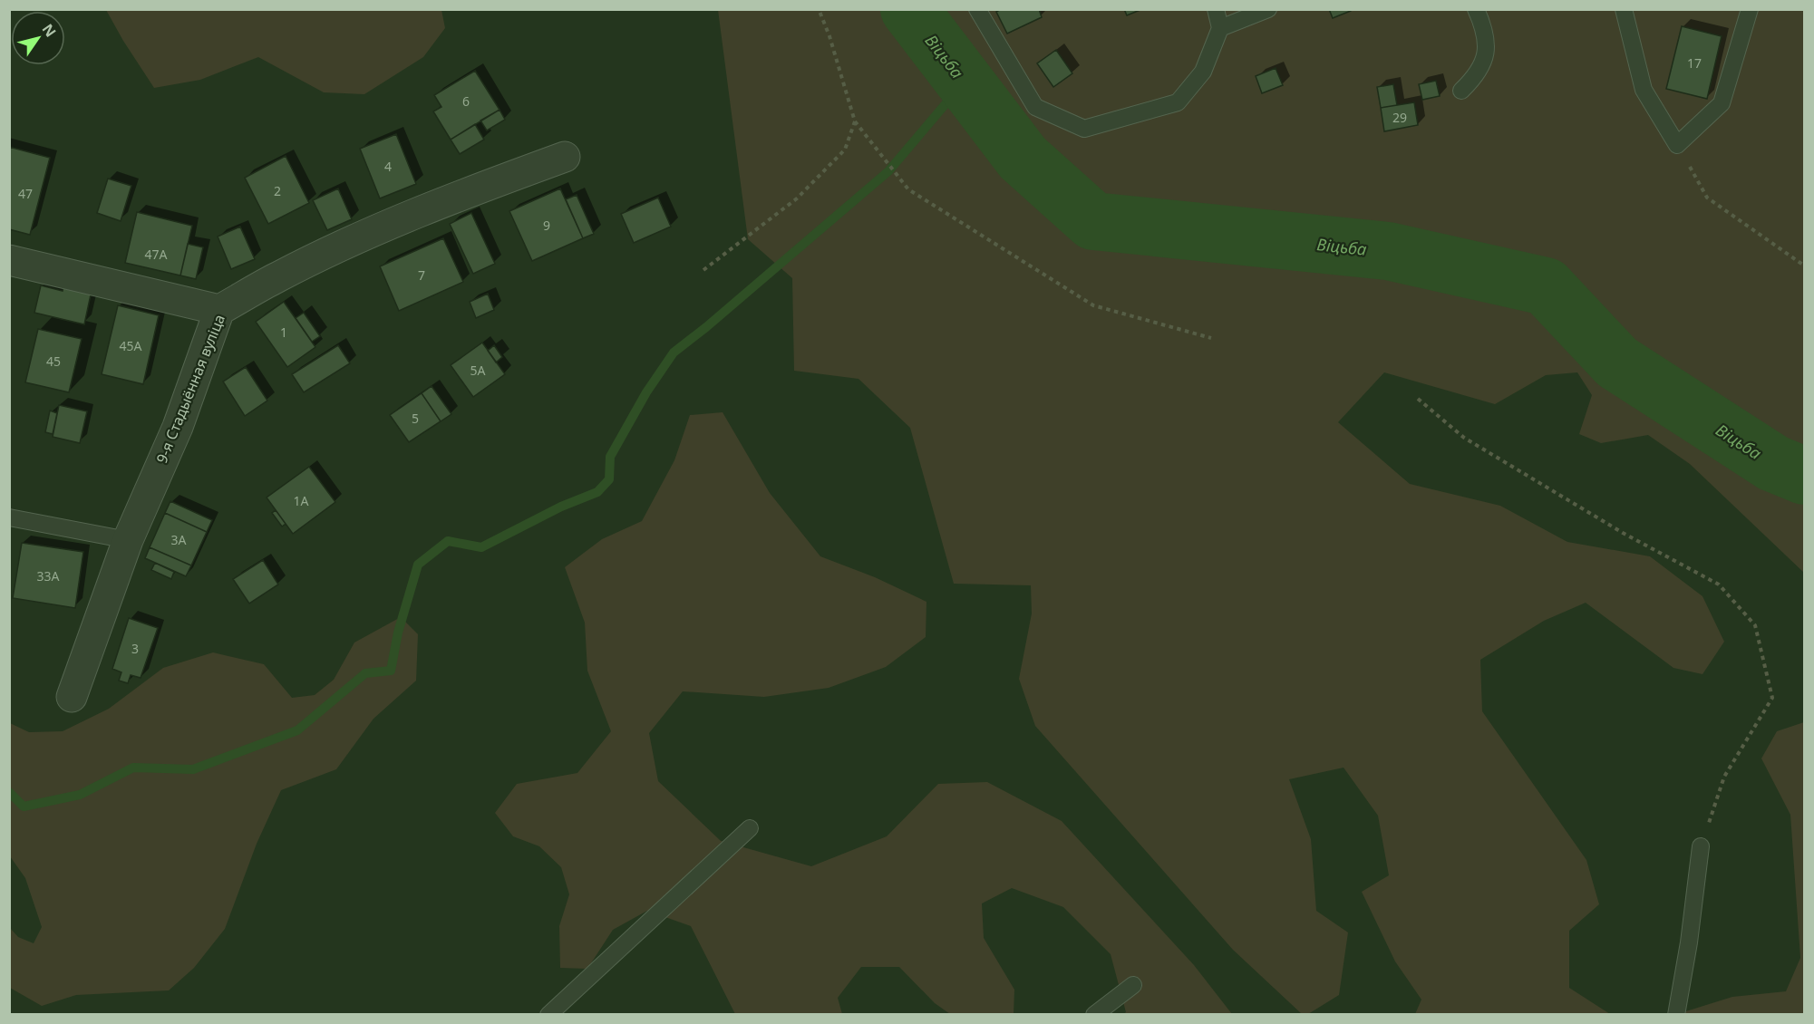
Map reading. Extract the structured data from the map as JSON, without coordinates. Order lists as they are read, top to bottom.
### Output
{
  "streets": {
    "street": ["9-я Стадыённая вуліца"]
  },
  "water": ["Віцьба"],
  "house_numbers": [
    "17",
    "6",
    "29",
    "4",
    "2",
    "47",
    "9",
    "47А",
    "7",
    "1",
    "45А",
    "45",
    "5А",
    "5",
    "1А",
    "3А",
    "33А",
    "3"
  ],
  "north": "top right"
}
